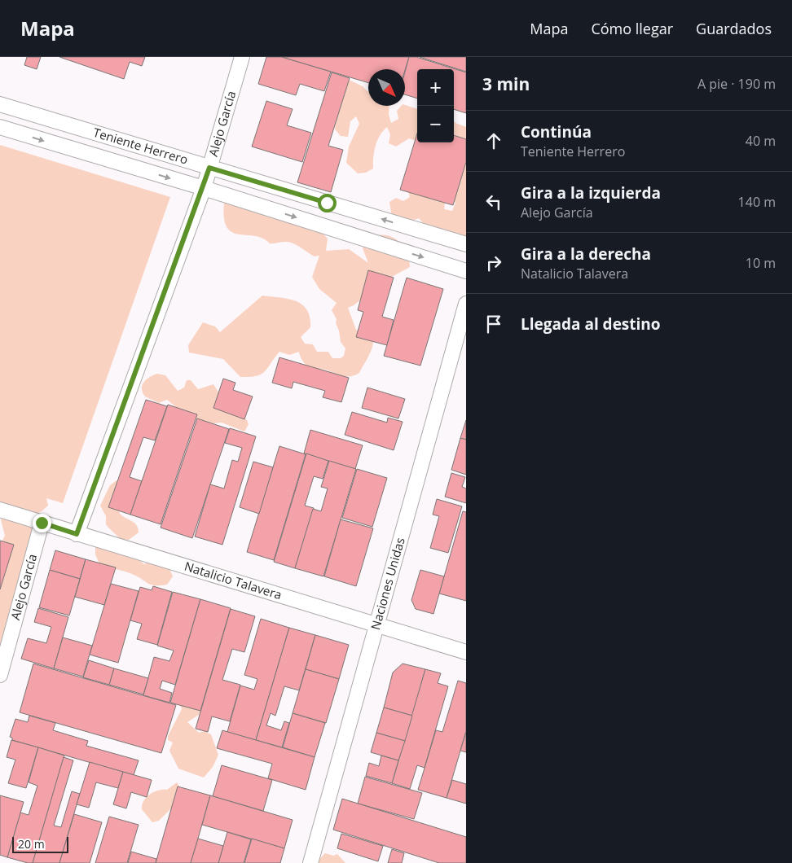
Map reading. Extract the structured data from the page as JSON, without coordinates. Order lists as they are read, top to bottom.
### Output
{
  "streets": {
    "street": [
      "Alejo García",
      "Teniente Herrero",
      "Natalicio Talavera",
      "Naciones Unidas"
    ]
  },
  "crossings": [
    ["Alejo García", "Teniente Herrero"],
    ["Alejo García", "Natalicio Talavera"],
    ["Natalicio Talavera", "Naciones Unidas"]
  ],
  "scale_bar": "20 m",
  "north": "bottom right",
  "page": {
    "header": "Mapa",
    "nav": ["Mapa", "Cómo llegar", "Guardados"],
    "heading": ["3 min", "A pie · 190 m"],
    "map_buttons": ["+", "−"],
    "list": [
      ["Continúa", "Teniente Herrero", "40 m"],
      ["Gira a la izquierda", "Alejo García", "140 m"],
      ["Gira a la derecha", "Natalicio Talavera", "10 m"],
      "Llegada al destino"
    ],
    "scale": "20 m"
  }
}
